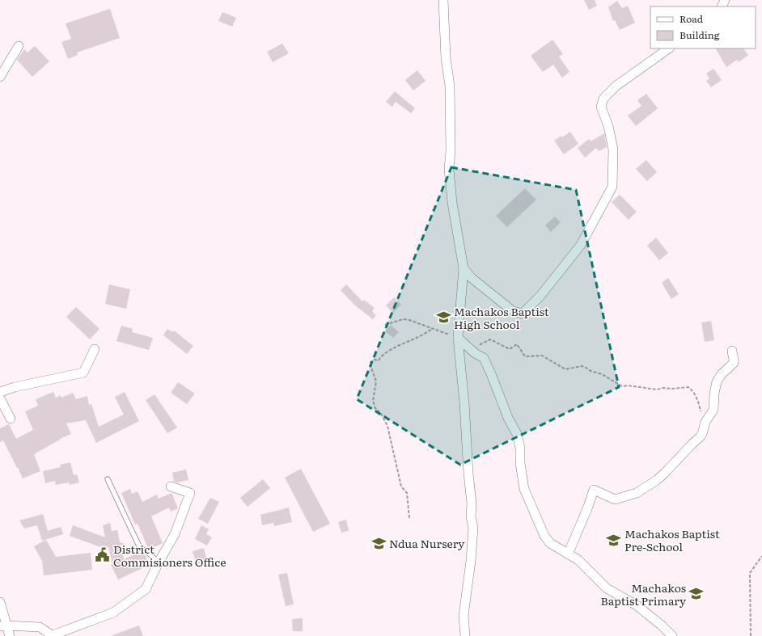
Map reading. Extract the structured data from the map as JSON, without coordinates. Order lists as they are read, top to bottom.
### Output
{
  "places": {
    "school or university": [
      "Machakos Baptist High School",
      "Machakos Baptist Pre-School",
      "Ndua Nursery",
      "Machakos Baptist Primary"
    ],
    "public building": ["District Commisioners Office"]
  },
  "legend": ["Road", "Building"]
}
